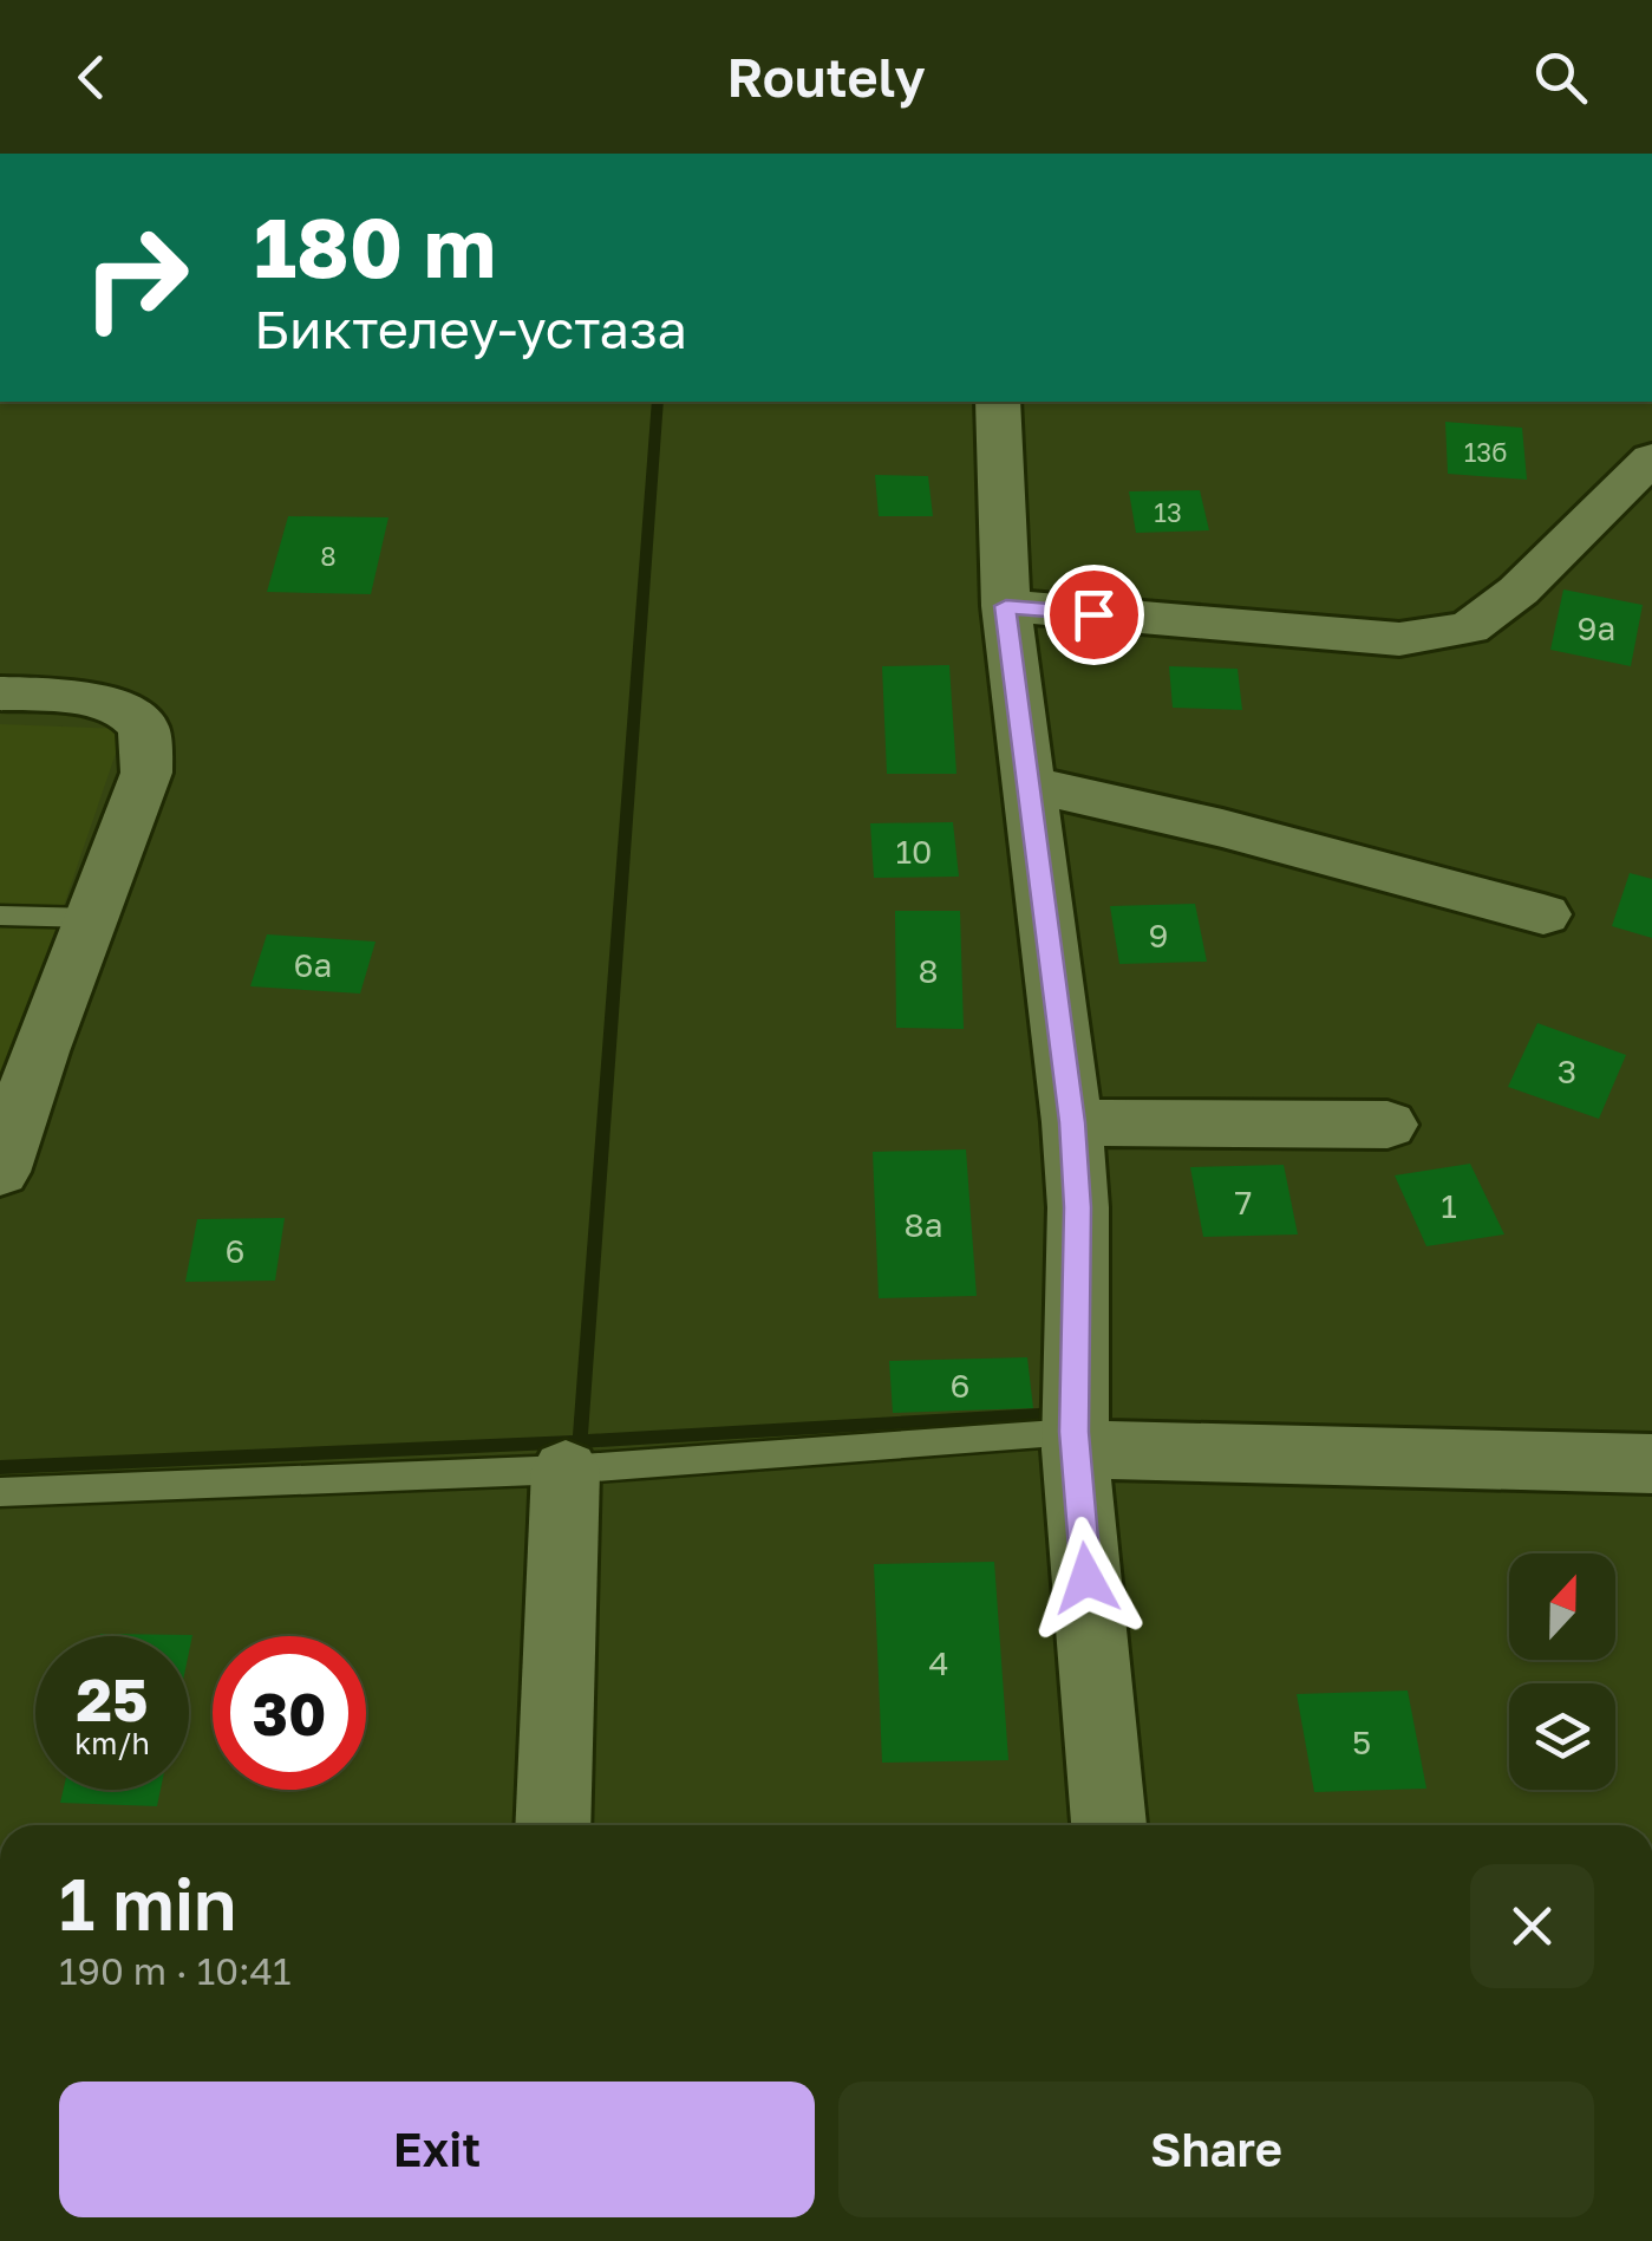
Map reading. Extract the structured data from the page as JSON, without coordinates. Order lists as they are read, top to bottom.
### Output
{
  "house_numbers": [
    "13б",
    "13",
    "8",
    "9а",
    "10",
    "9",
    "6а",
    "8",
    "3",
    "7",
    "1",
    "8а",
    "6",
    "6",
    "4",
    "5"
  ],
  "north": "top",
  "page": {
    "header": "Routely",
    "turn": ["180 m", "Биктелеу-устаза"],
    "speed": "25 km/h",
    "limit": "30",
    "heading": ["1 min", "190 m · 10:41"],
    "buttons": ["Exit", "Share"]
  }
}
